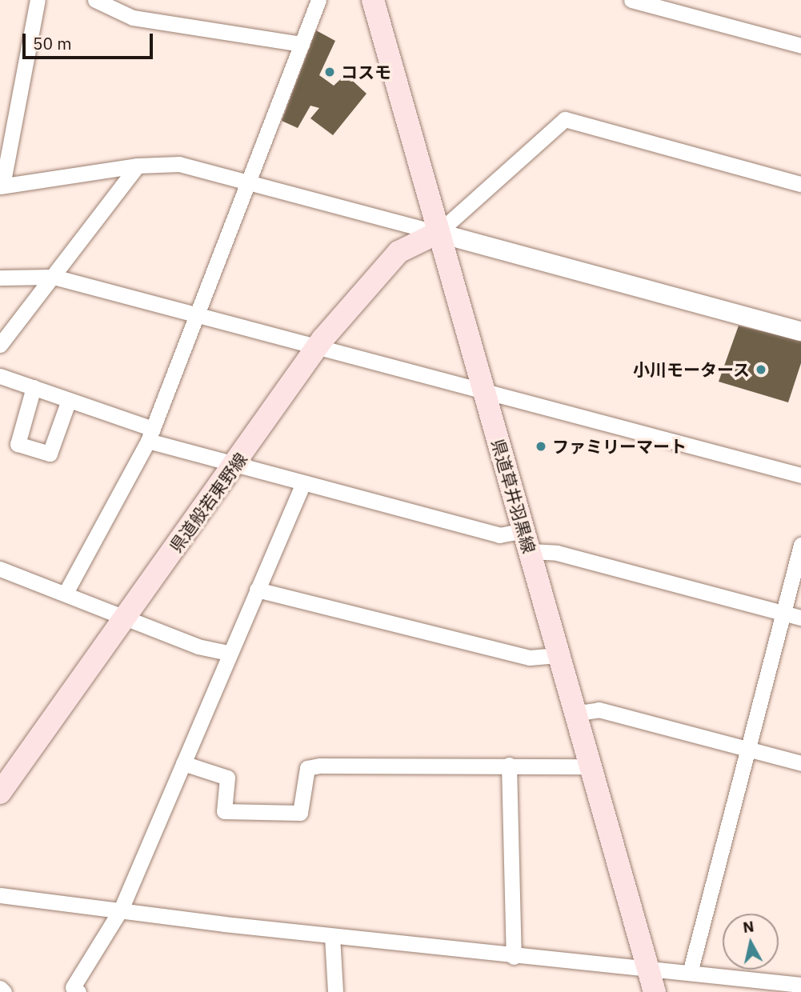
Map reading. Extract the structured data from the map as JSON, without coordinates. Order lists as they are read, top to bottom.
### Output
{
  "streets": {
    "main road": ["県道草井羽黒線", "県道般若東野線"]
  },
  "crossings": [
    ["県道草井羽黒線", "県道般若東野線"]
  ],
  "places": ["コスモ", "小川モータース", "ファミリーマート"],
  "scale_bar": "50 m",
  "north": "top"
}
